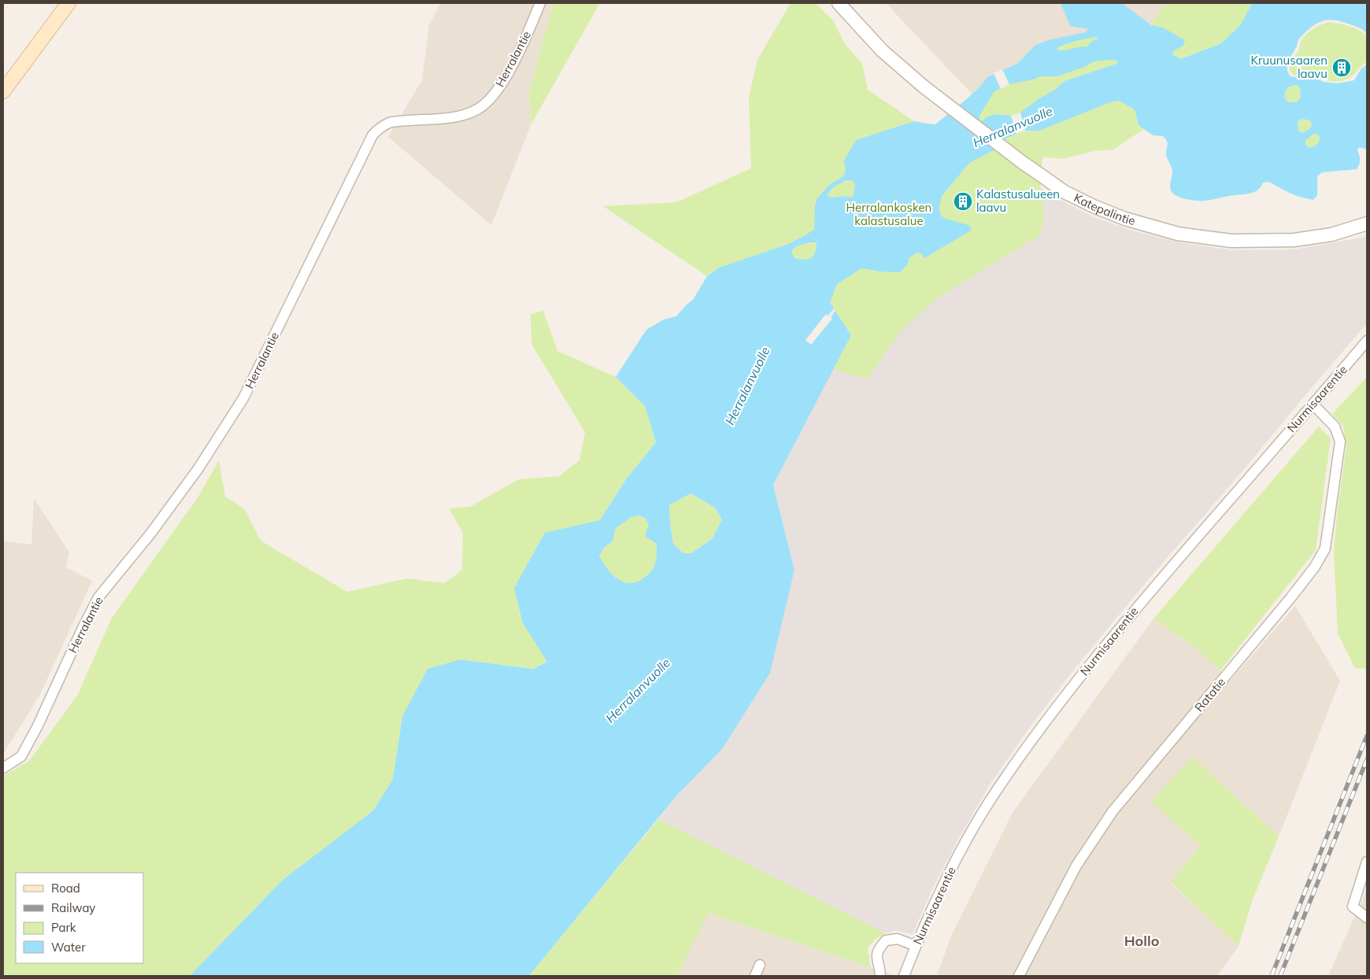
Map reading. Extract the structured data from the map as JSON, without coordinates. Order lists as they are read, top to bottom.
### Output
{
  "streets": {
    "street": [
      "Herralantie",
      "Katepalintie",
      "Nurmisaarentie",
      "Ratatie"
    ]
  },
  "crossings": [
    ["Nurmisaarentie", "Ratatie"]
  ],
  "districts": ["Hollo"],
  "water": ["Herralanvuolle"],
  "parks": ["Herralankosken kalastusalue"],
  "places": {
    "building": ["Kruunusaaren laavu", "Kalastusalueen laavu"]
  },
  "legend": [
    "Road",
    "Railway",
    "Park",
    "Water"
  ]
}
